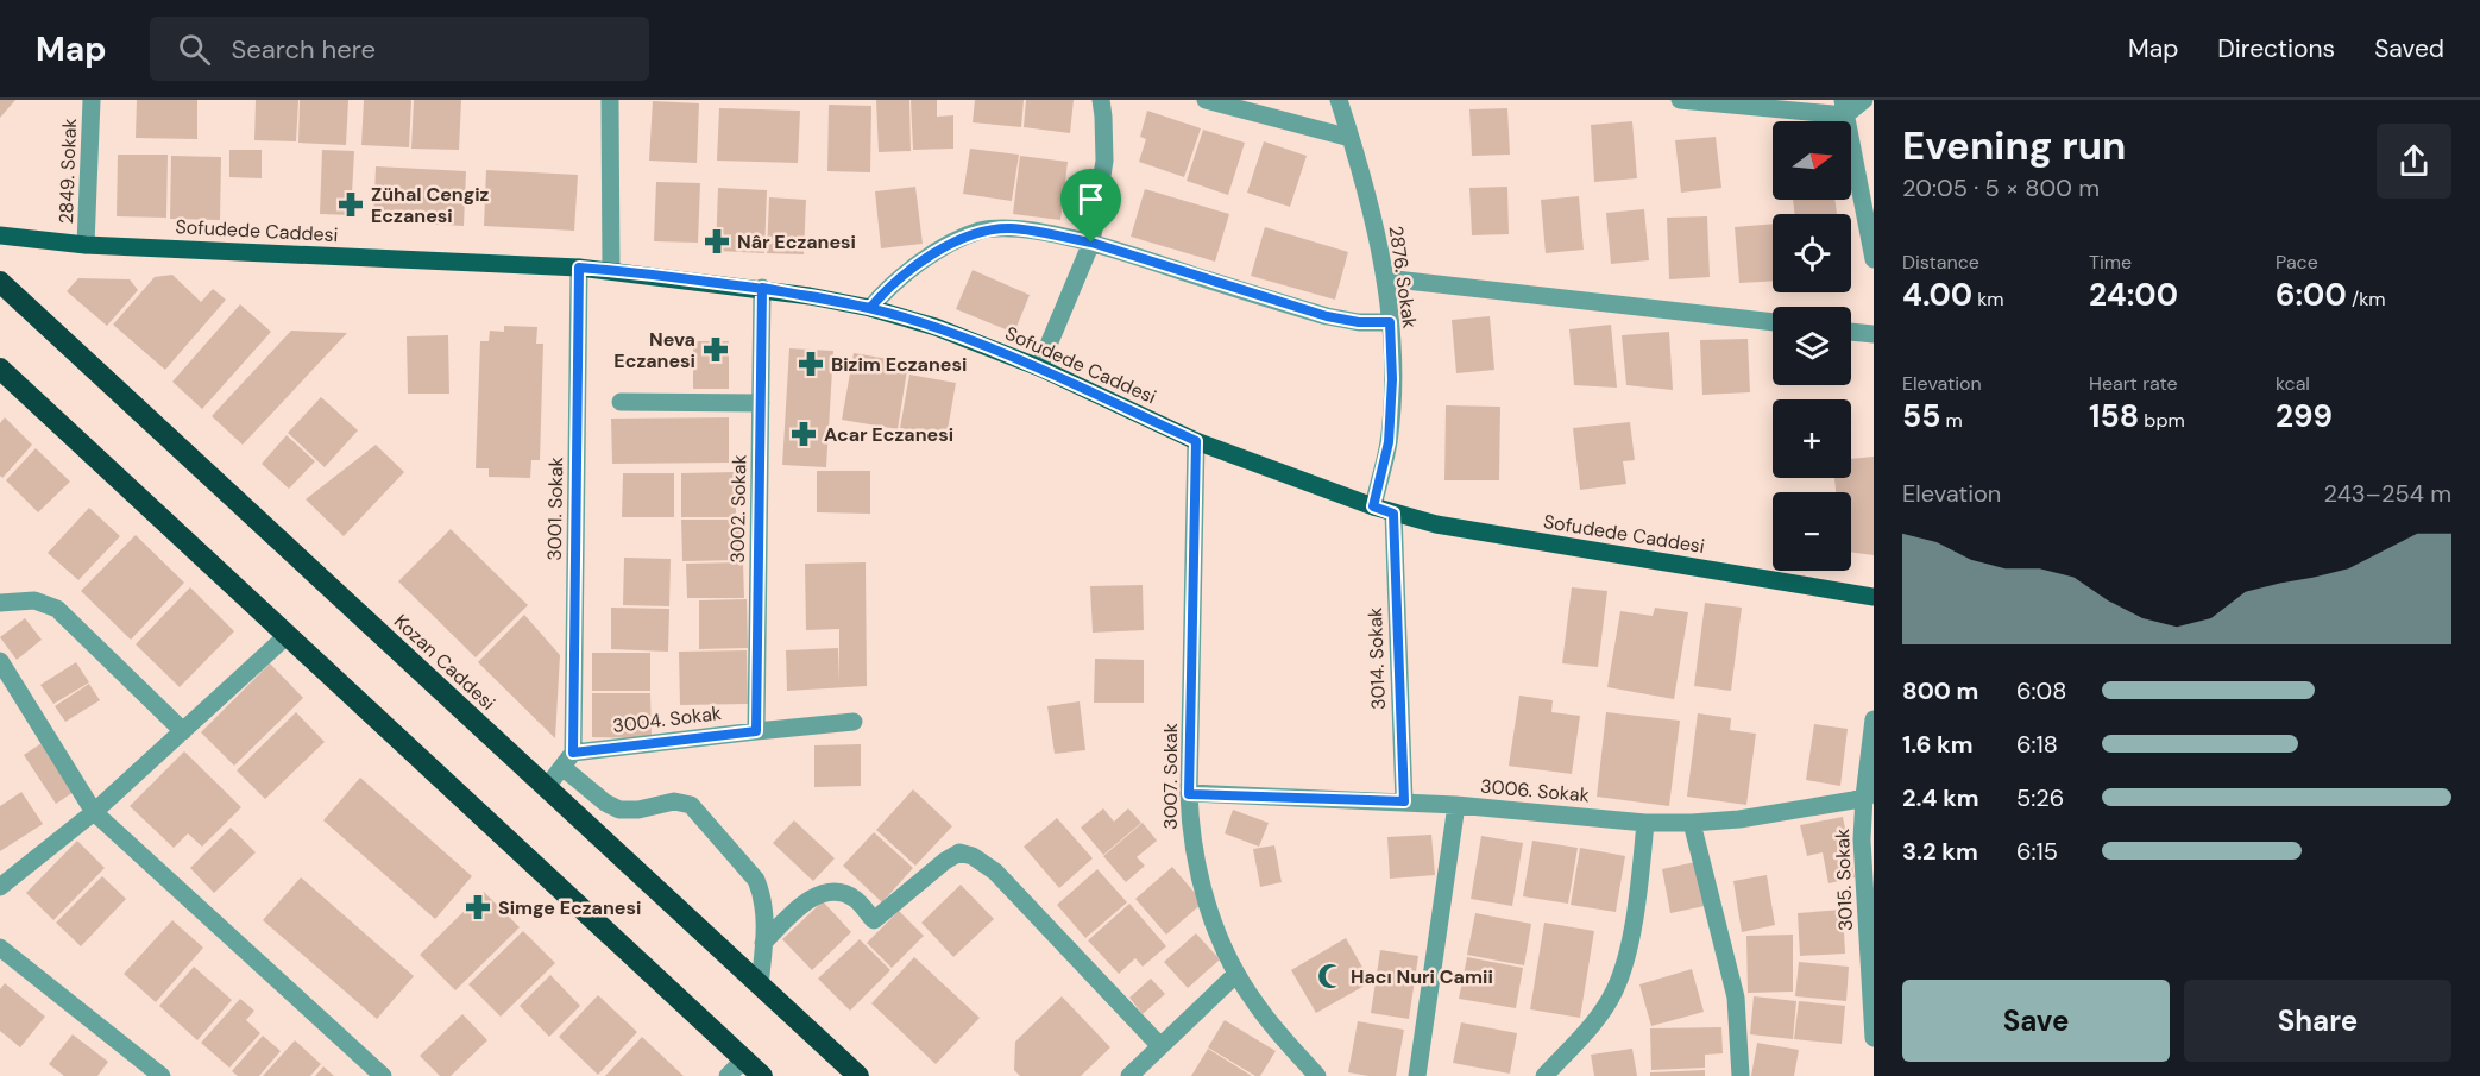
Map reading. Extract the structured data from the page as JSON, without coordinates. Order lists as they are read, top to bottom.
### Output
{
  "streets": {
    "highway": ["Kozan Caddesi"],
    "main road": ["Sofudede Caddesi"],
    "street": [
      "2849. Sokak",
      "2876. Sokak",
      "3001. Sokak",
      "3002. Sokak",
      "3014. Sokak",
      "3004. Sokak",
      "3007. Sokak",
      "3006. Sokak",
      "3015. Sokak"
    ]
  },
  "crossings": [
    ["2849. Sokak", "Sofudede Caddesi"],
    ["Sofudede Caddesi", "2876. Sokak"],
    ["Sofudede Caddesi", "3001. Sokak"],
    ["Sofudede Caddesi", "3002. Sokak"],
    ["Sofudede Caddesi", "3014. Sokak"],
    ["Sofudede Caddesi", "3007. Sokak"],
    ["3001. Sokak", "3004. Sokak"],
    ["3002. Sokak", "3004. Sokak"],
    ["3014. Sokak", "3006. Sokak"],
    ["3007. Sokak", "3006. Sokak"],
    ["3006. Sokak", "3015. Sokak"]
  ],
  "places": {
    "pharmacy": [
      "Zühal Cengiz Eczanesi",
      "Nâr Eczanesi",
      "Neva Eczanesi",
      "Bizim Eczanesi",
      "Acar Eczanesi",
      "Simge Eczanesi"
    ],
    "mosque": ["Hacı Nuri Camii"]
  },
  "north": "right",
  "page": {
    "header": "Map",
    "search": "Search here",
    "nav": ["Map", "Directions", "Saved"],
    "heading": ["Evening run", "20:05 · 5 × 800 m"],
    "map_buttons": ["+", "−"],
    "stats": [
      ["Distance", "4.00 km"],
      ["Time", "24:00"],
      ["Pace", "6:00 /km"],
      ["Elevation", "55 m"],
      ["Heart rate", "158 bpm"],
      ["kcal", "299"]
    ],
    "chart": ["Elevation", "243–254 m"],
    "list": [
      {
        "name": "800 m",
        "note": "6:08"
      },
      {
        "name": "1.6 km",
        "note": "6:18"
      },
      {
        "name": "2.4 km",
        "note": "5:26"
      },
      {
        "name": "3.2 km",
        "note": "6:15"
      }
    ],
    "buttons": ["Save", "Share"]
  }
}
